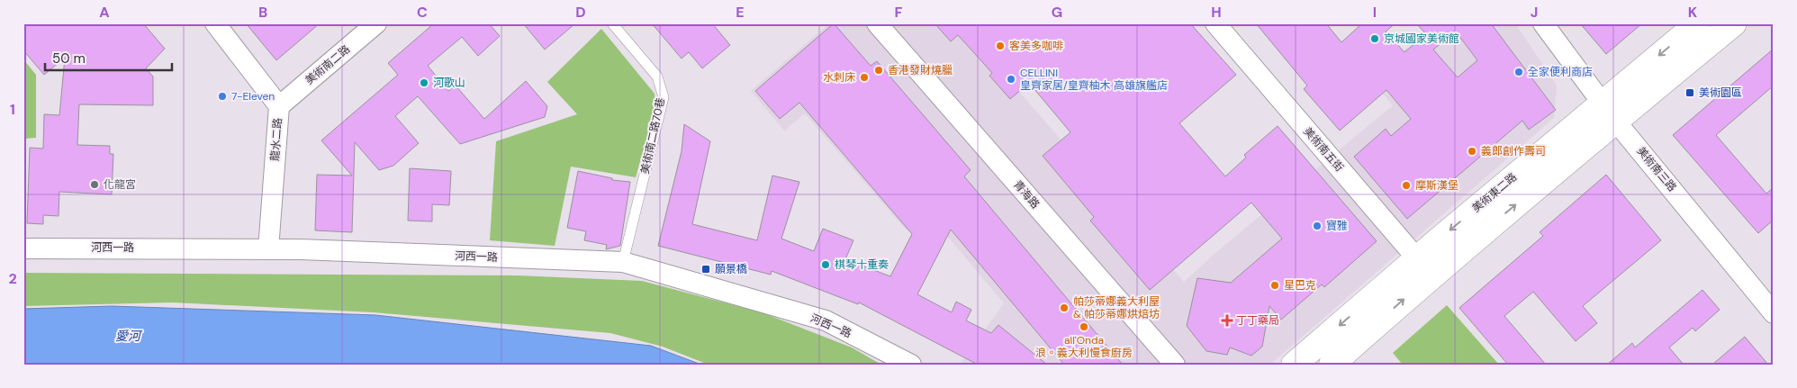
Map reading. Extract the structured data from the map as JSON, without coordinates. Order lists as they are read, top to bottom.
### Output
{
  "streets": {
    "street": [
      "美術南二路",
      "龍水二路",
      "美術南五街",
      "美術南三路",
      "美術東二路",
      "青海路",
      "河西一路"
    ],
    "lane": ["美術南二路70巷"]
  },
  "crossings": [
    ["美術南二路", "龍水二路"],
    ["美術南二路70巷", "河西一路"],
    ["龍水二路", "河西一路"],
    ["美術南五街", "美術東二路"],
    ["美術南三路", "美術東二路"]
  ],
  "water": ["愛河"],
  "places": {
    "other": [
      "京城國家美術館",
      "客美多咖啡",
      "香港發財燒臘",
      "全家便利商店",
      "水刺床",
      "CELLINI 皇齊家居/皇齊柚木 高雄旗艦店",
      "河歌山",
      "7-Eleven",
      "義郎創作壽司",
      "化龍宮",
      "摩斯漢堡",
      "寶雅",
      "棋琴十重奏",
      "星巴克",
      "帕莎蒂娜義大利屋 & 帕莎蒂娜烘焙坊",
      "all'Onda 浪。義大利慢食廚房"
    ],
    "transit": ["美術園區", "願景橋"],
    "health": ["丁丁藥局"]
  },
  "scale_bar": "50 m",
  "grid": {
    "columns": [
      "A",
      "B",
      "C",
      "D",
      "E",
      "F",
      "G",
      "H",
      "I",
      "J",
      "K"
    ],
    "rows": ["1", "2"]
  }
}
